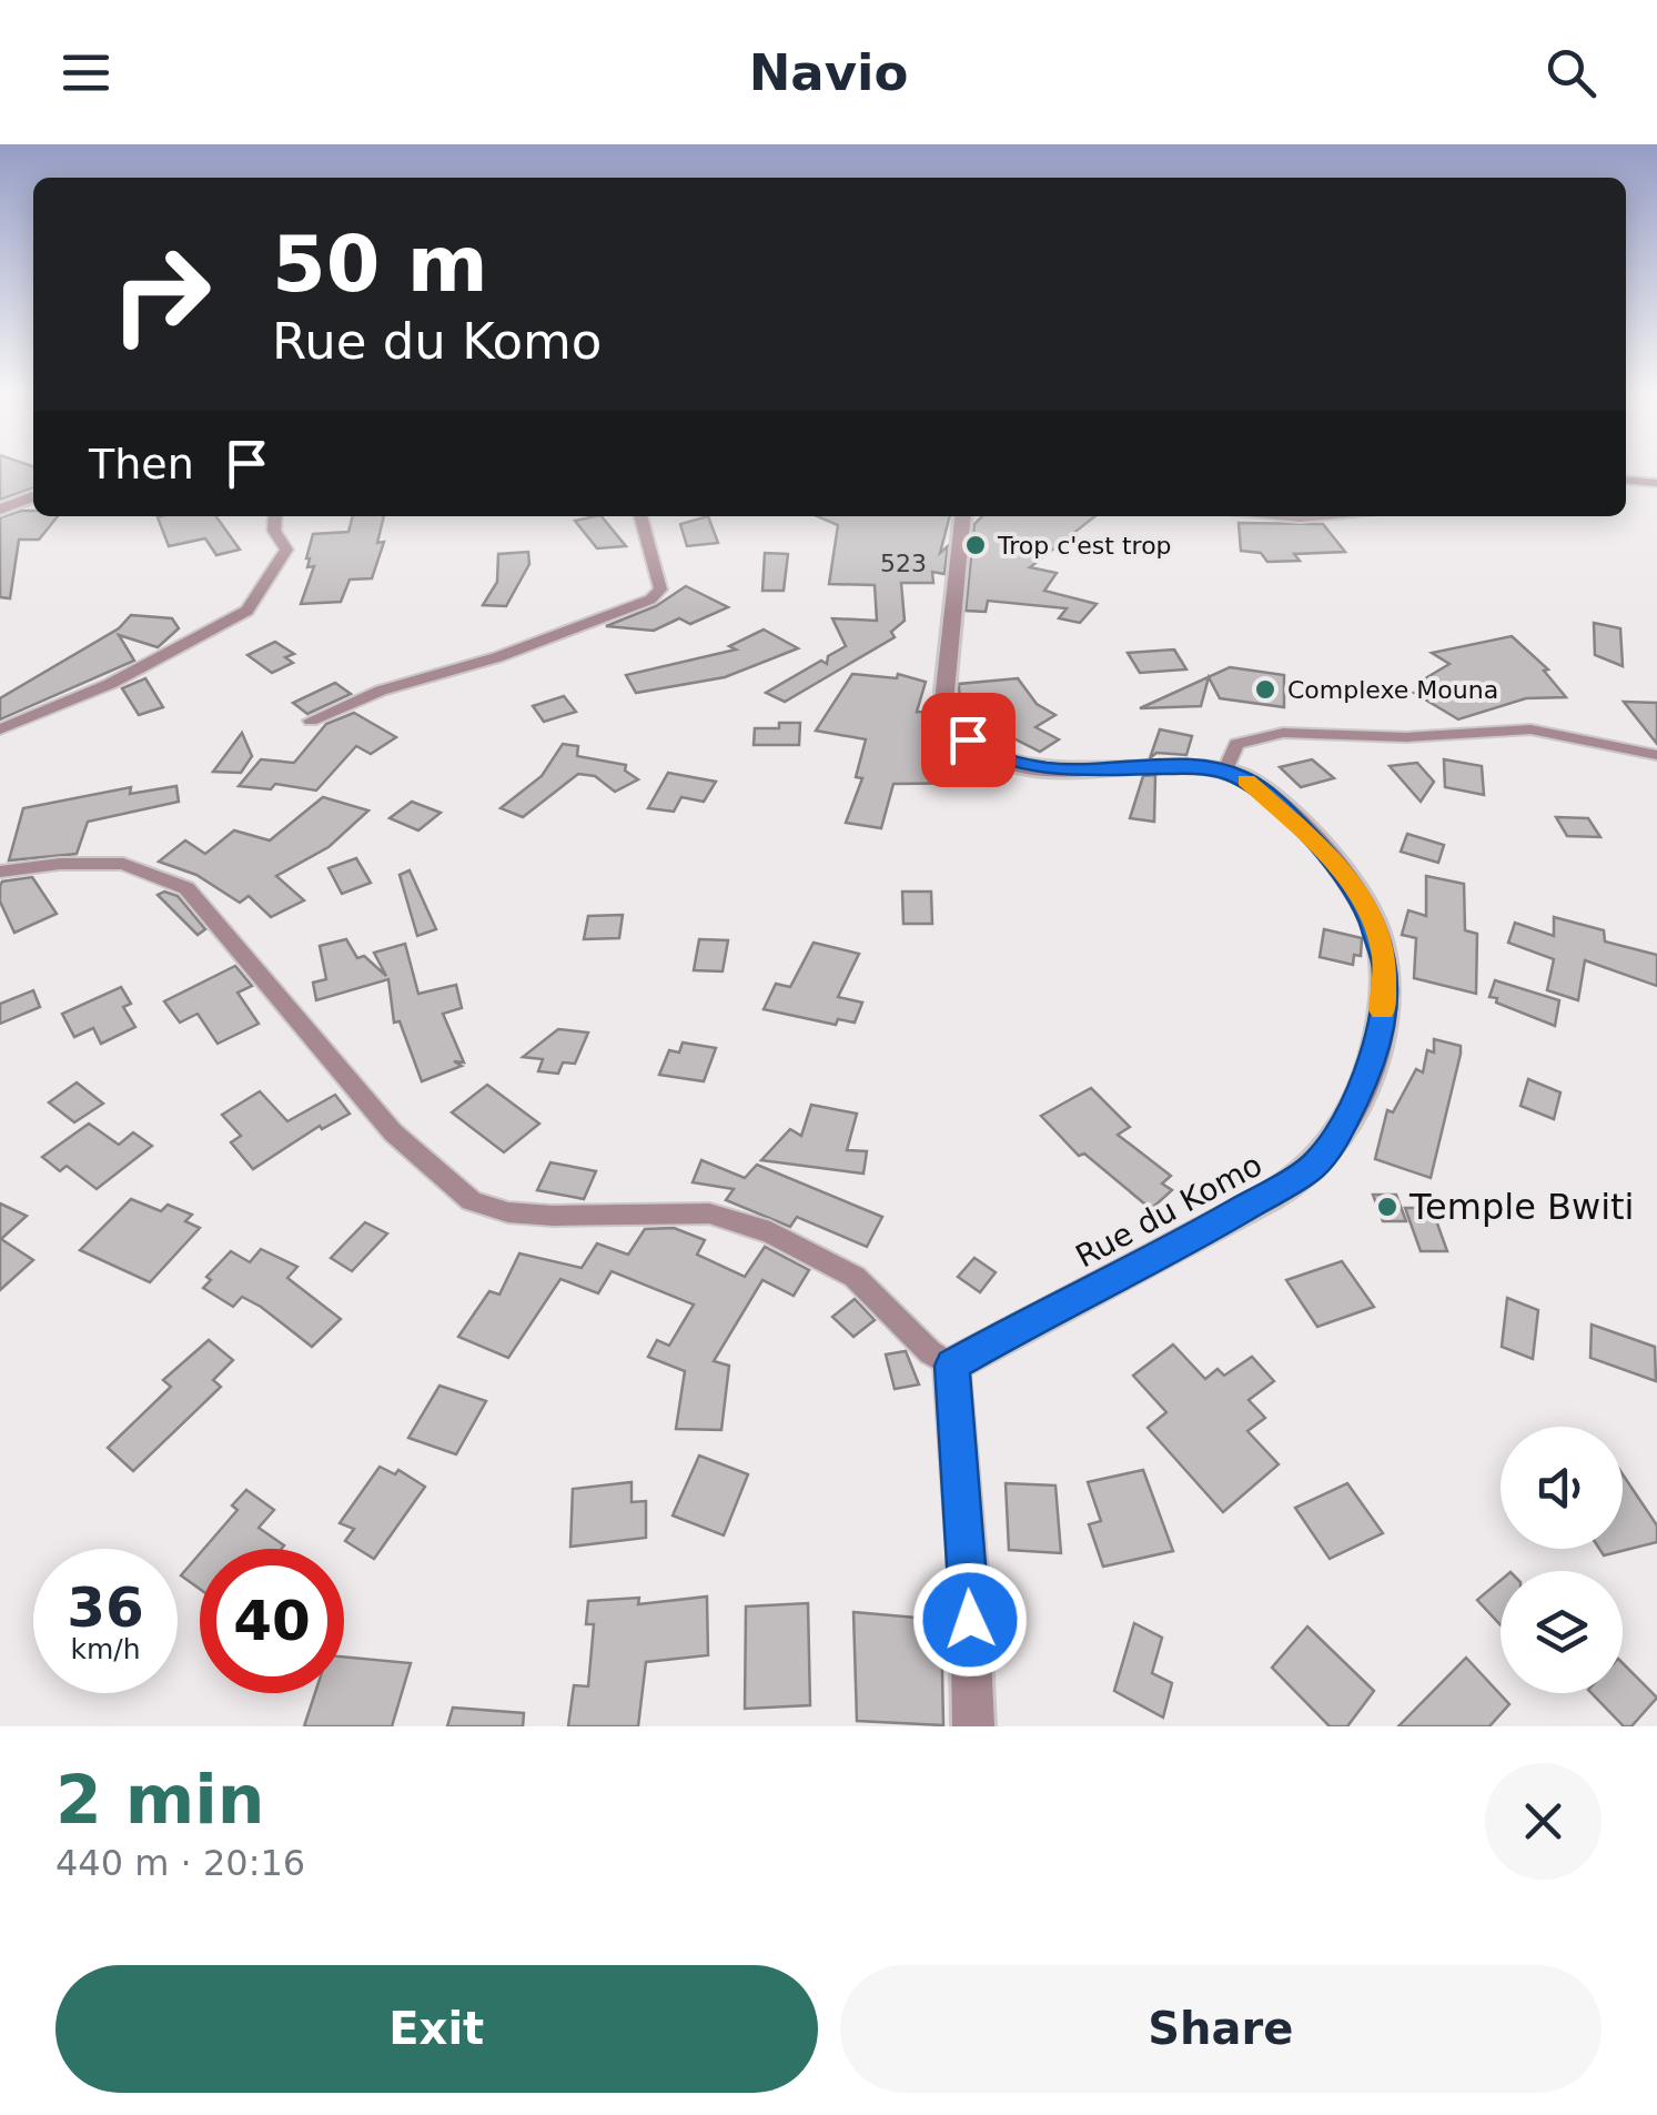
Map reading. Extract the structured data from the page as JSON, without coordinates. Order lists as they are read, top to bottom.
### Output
{
  "streets": {
    "street": ["Rue du Komo"]
  },
  "places": ["Trop c'est trop", "Complexe Mouna", "Temple Bwiti"],
  "house_numbers": ["523"],
  "page": {
    "header": "Navio",
    "turn": ["50 m", "Rue du Komo"],
    "then": "Then",
    "speed": "36 km/h",
    "limit": "40",
    "heading": ["2 min", "440 m · 20:16"],
    "buttons": ["Exit", "Share"]
  }
}
